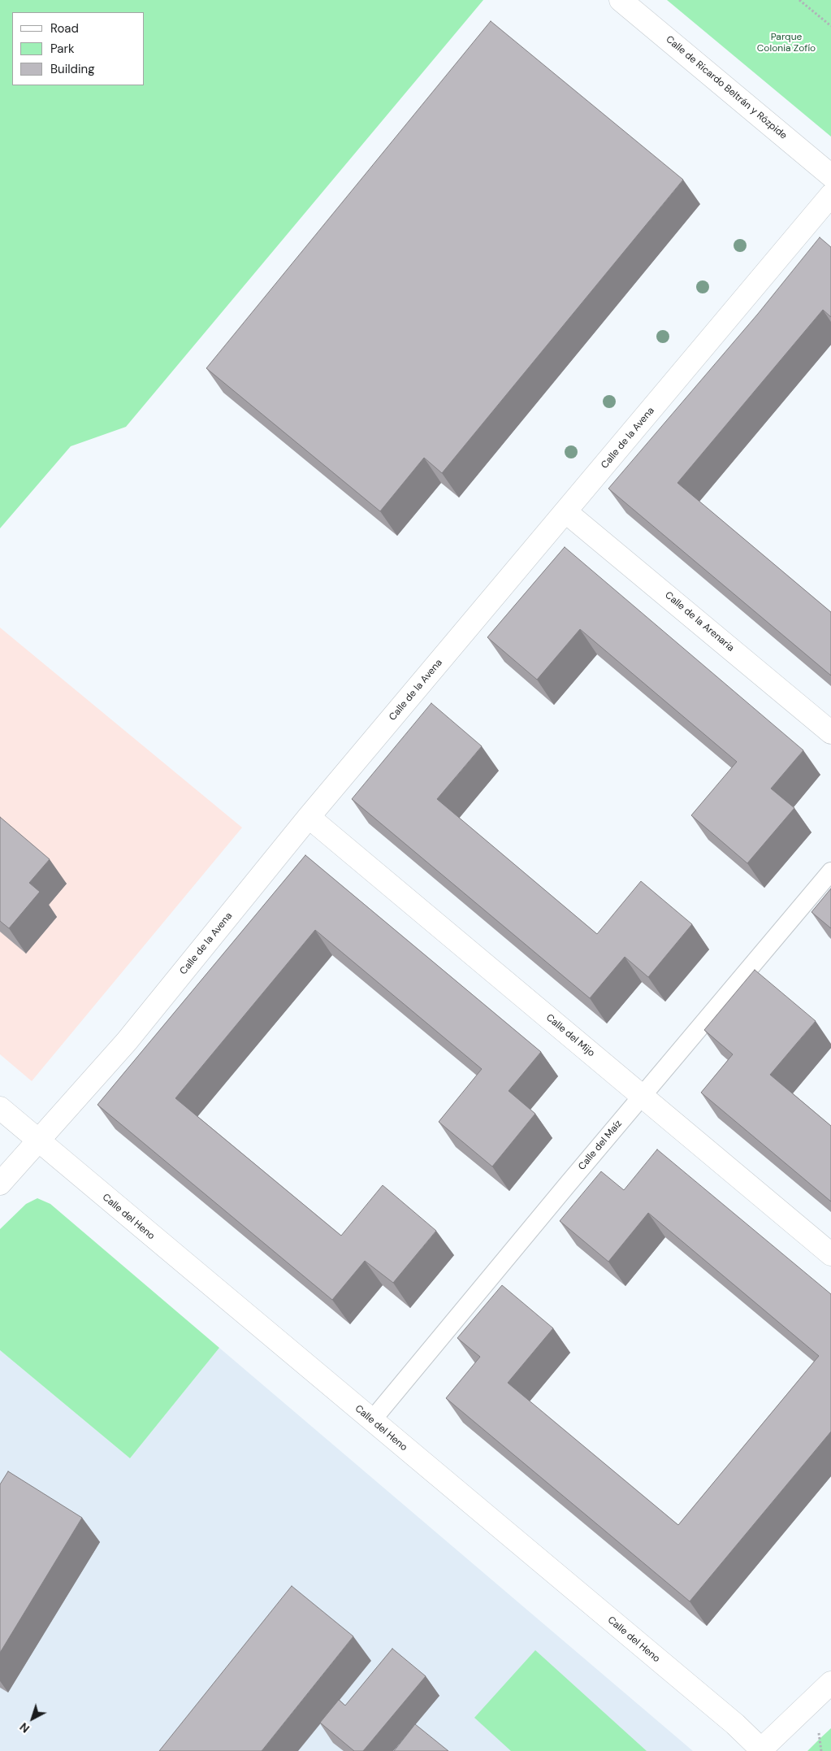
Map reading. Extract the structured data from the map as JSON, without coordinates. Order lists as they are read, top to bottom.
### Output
{
  "streets": {
    "street": [
      "Calle de Ricardo Beltrán y Rózpide",
      "Calle de la Avena",
      "Calle de la Arenaria",
      "Calle del Mijo",
      "Calle del Maíz",
      "Calle del Heno"
    ]
  },
  "crossings": [
    ["Calle de la Avena", "Calle de la Arenaria"],
    ["Calle de la Avena", "Calle del Mijo"],
    ["Calle de la Avena", "Calle del Heno"],
    ["Calle del Mijo", "Calle del Maíz"],
    ["Calle del Maíz", "Calle del Heno"]
  ],
  "parks": ["Parque Colonia Zofío"],
  "legend": ["Road", "Park", "Building"],
  "north": "bottom left"
}
